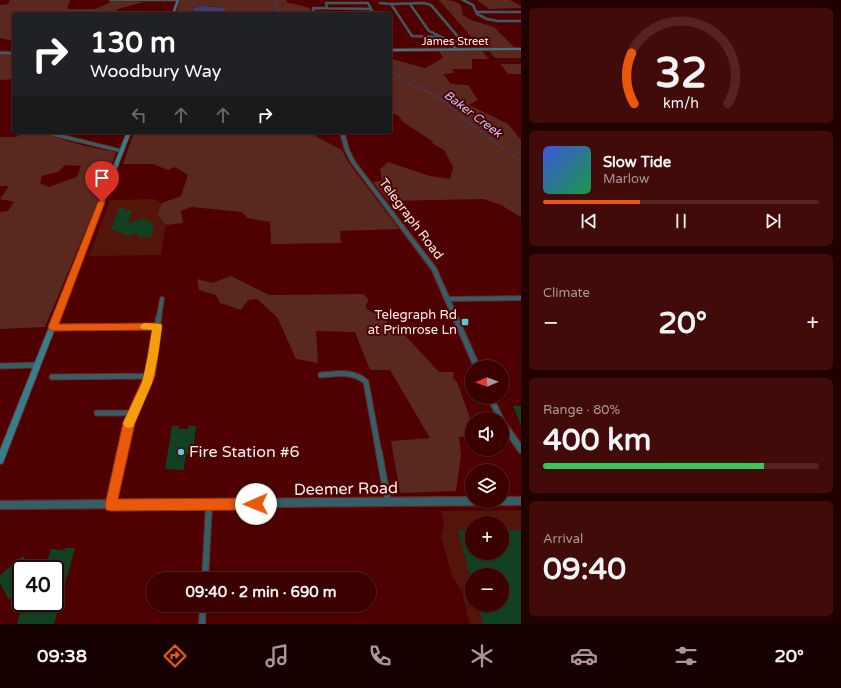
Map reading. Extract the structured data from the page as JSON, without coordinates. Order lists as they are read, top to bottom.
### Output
{
  "streets": {
    "main road": ["James Street"],
    "street": ["Telegraph Road", "Deemer Road"]
  },
  "water": ["Baker Creek"],
  "places": {
    "transit": ["Telegraph Rd at Primrose Ln"],
    "other": ["Fire Station #6"]
  },
  "north": "left",
  "page": {
    "turn": ["130 m", "Woodbury Way"],
    "song": ["Slow Tide", "Marlow"],
    "tile": [
      "Climate",
      ["Range · 80%", "400 km"],
      ["Arrival", "09:40"]
    ],
    "heat": ["−", "20°", "+"],
    "map_buttons": ["+", "−"],
    "limit": "40",
    "trip": "09:40 · 2 min · 690 m",
    "tabs": ["09:38", "20°"],
    "gauge": ["32", "km/h"]
  }
}
